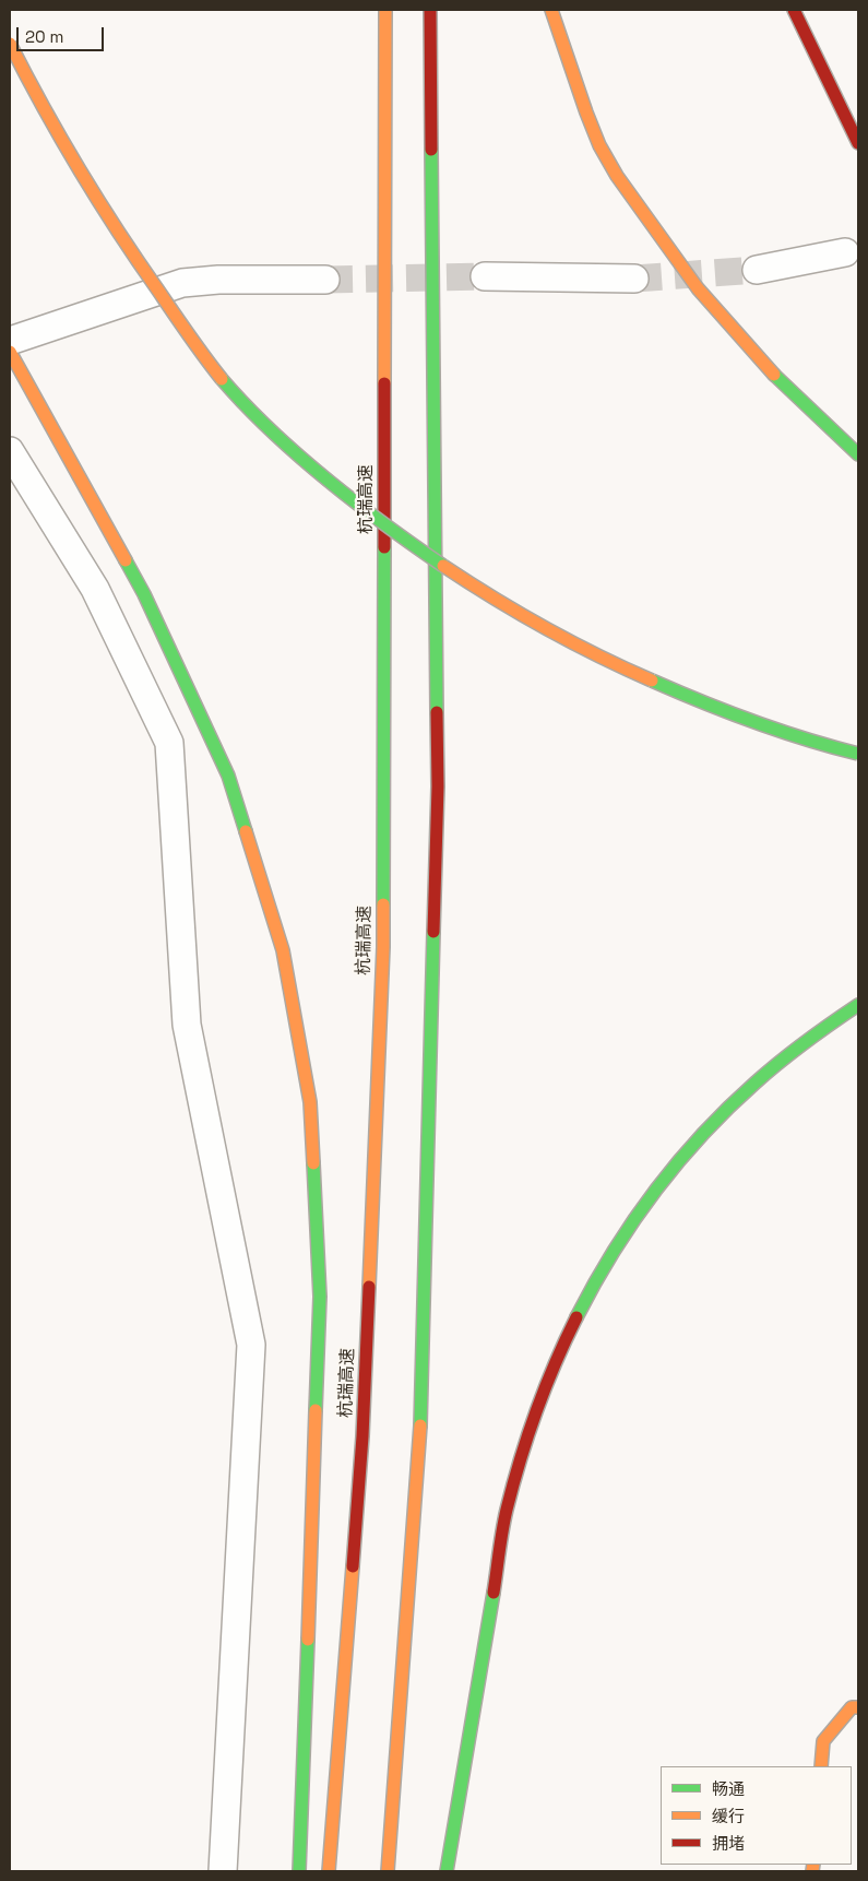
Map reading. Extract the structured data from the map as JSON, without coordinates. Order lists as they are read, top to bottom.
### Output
{
  "streets": {
    "main road": ["杭瑞高速"]
  },
  "legend": ["畅通", "缓行", "拥堵"],
  "scale_bar": "20 m"
}
